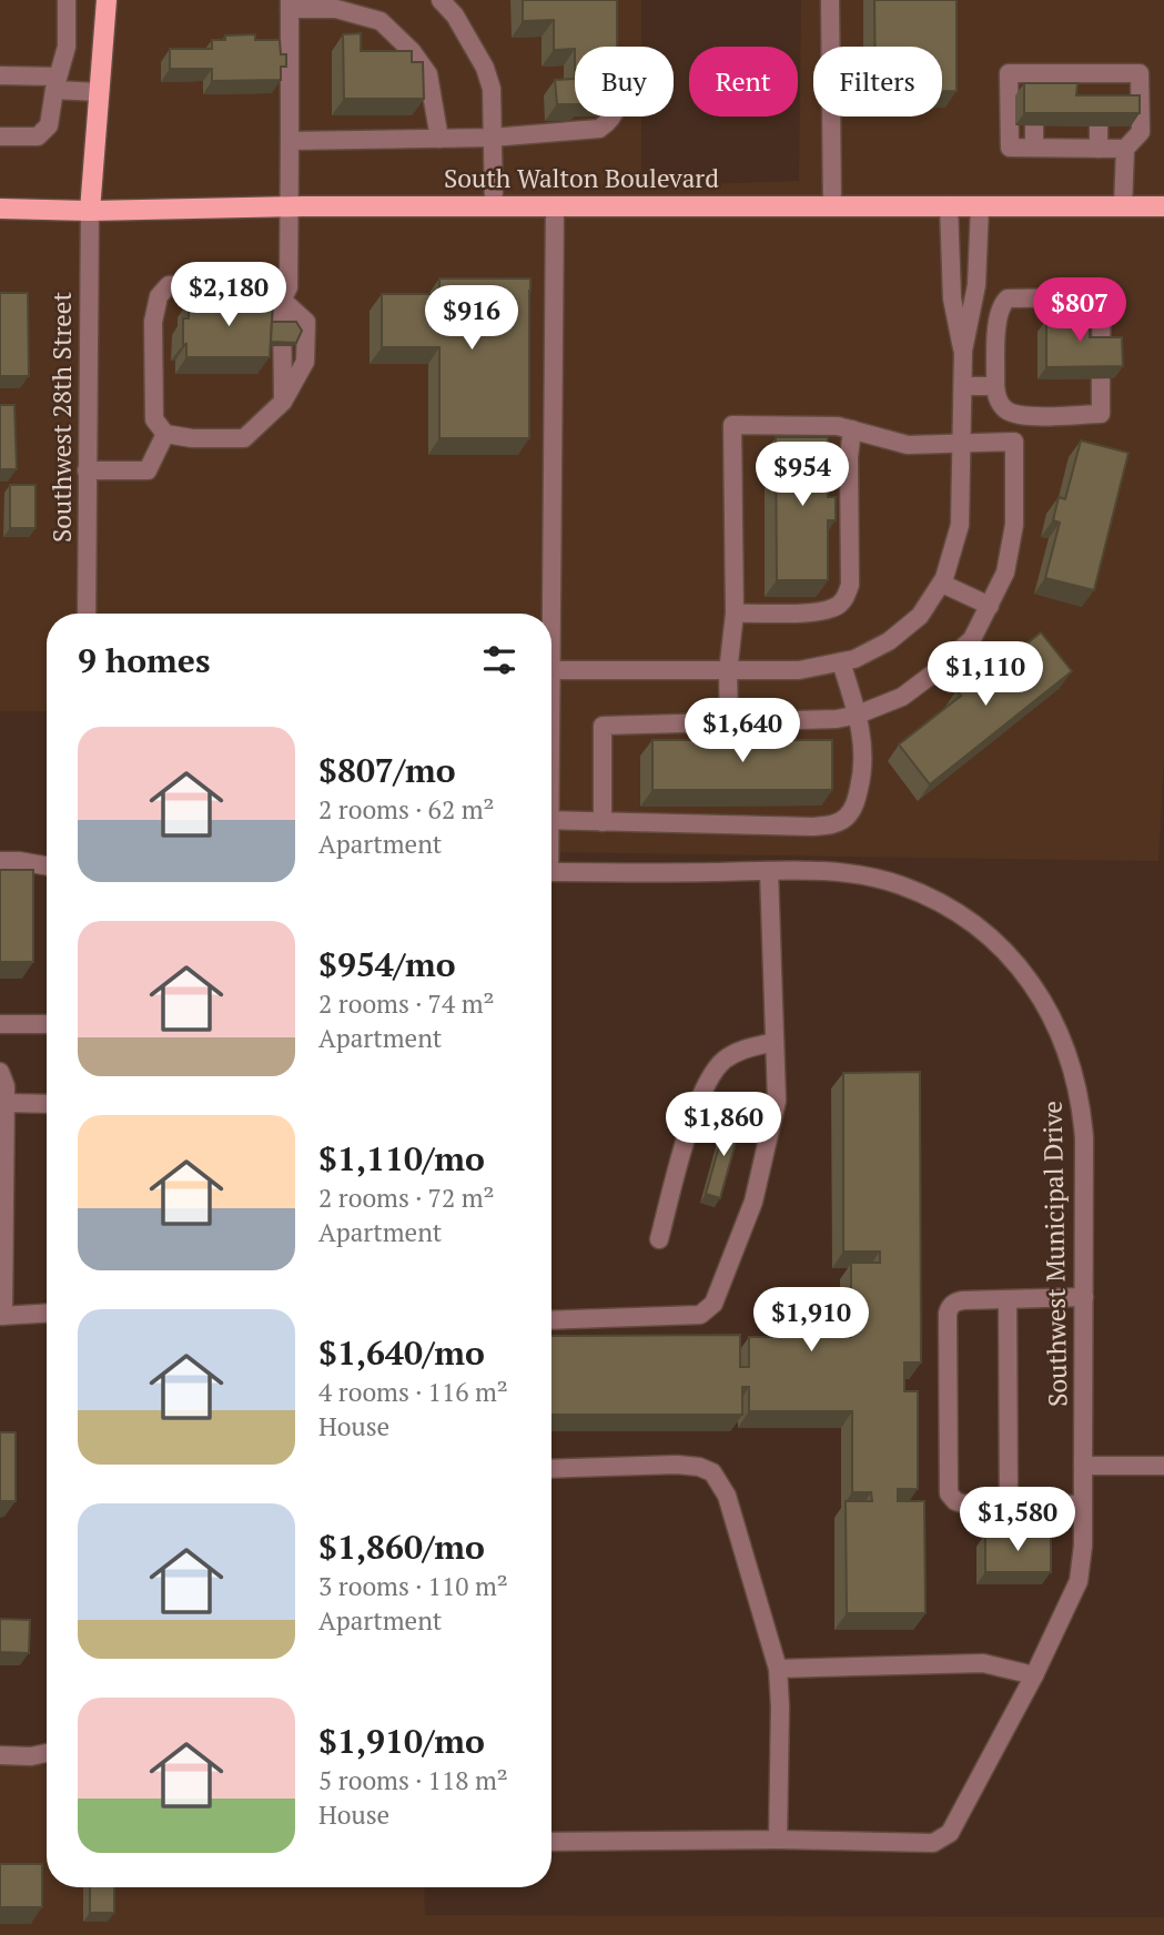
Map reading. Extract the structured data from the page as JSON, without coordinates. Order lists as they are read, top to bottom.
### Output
{
  "streets": {
    "main road": ["South Walton Boulevard"],
    "street": ["Southwest 28th Street", "Southwest Municipal Drive"]
  },
  "crossings": [
    ["South Walton Boulevard", "Southwest 28th Street"]
  ],
  "page": {
    "chip": ["Buy", "Rent", "Filters"],
    "price": [
      "$2,180",
      "$807",
      "$916",
      "$954",
      "$1,110",
      "$1,640",
      "$1,860",
      "$1,910",
      "$1,580"
    ],
    "heading": "9 homes",
    "list": [
      {
        "name": "$807/mo",
        "note": "2 rooms · 62 m² · Apartment"
      },
      {
        "name": "$954/mo",
        "note": "2 rooms · 74 m² · Apartment"
      },
      {
        "name": "$1,110/mo",
        "note": "2 rooms · 72 m² · Apartment"
      },
      {
        "name": "$1,640/mo",
        "note": "4 rooms · 116 m² · House"
      },
      {
        "name": "$1,860/mo",
        "note": "3 rooms · 110 m² · Apartment"
      },
      {
        "name": "$1,910/mo",
        "note": "5 rooms · 118 m² · House"
      }
    ]
  }
}
